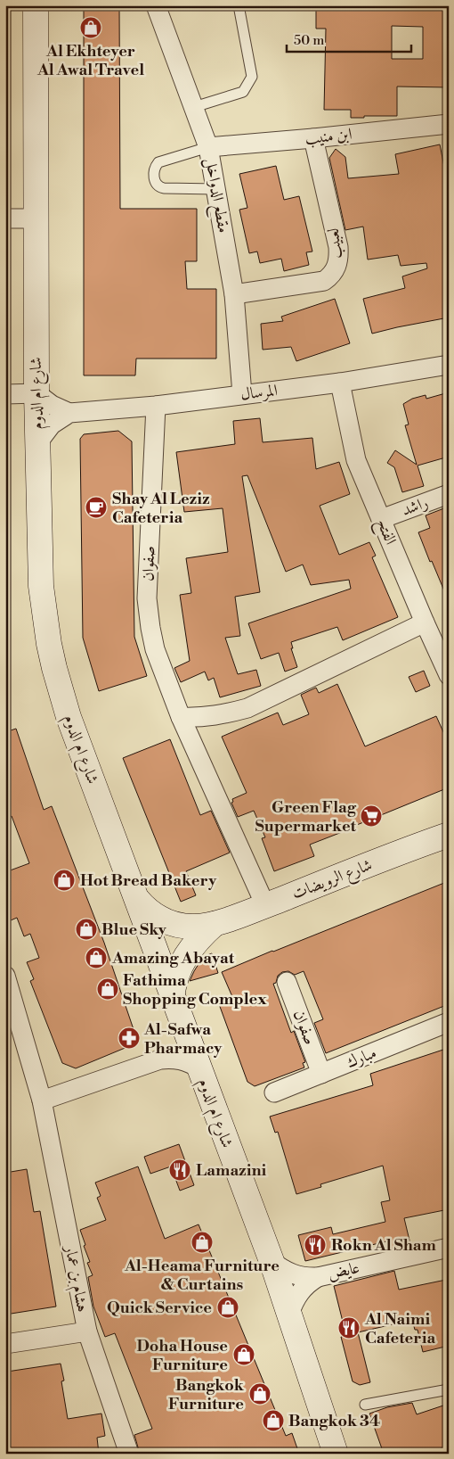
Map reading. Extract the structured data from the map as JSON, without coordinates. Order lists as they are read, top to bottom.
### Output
{
  "streets": {
    "street": [
      "ابن منيب",
      "مقطع الدواخل",
      "لعبيب",
      "المرسال",
      "شارع ام الدوم",
      "راشد",
      "الفتح",
      "صفوان",
      "شارع الرويضات",
      "مبارك",
      "عايض",
      "هشام بن عمار"
    ]
  },
  "crossings": [
    ["ابن منيب", "مقطع الدواخل"],
    ["ابن منيب", "لعبيب"],
    ["مقطع الدواخل", "لعبيب"],
    ["مقطع الدواخل", "المرسال"],
    ["المرسال", "شارع ام الدوم"],
    ["المرسال", "الفتح"],
    ["المرسال", "صفوان"],
    ["شارع ام الدوم", "شارع الرويضات"],
    ["شارع ام الدوم", "عايض"],
    ["راشد", "الفتح"],
    ["صفوان", "شارع الرويضات"],
    ["صفوان", "مبارك"]
  ],
  "places": {
    "shop": [
      "Al Ekhteyer Al Awal Travel",
      "Hot Bread Bakery",
      "Blue Sky",
      "Amazing Abayat",
      "Fathima Shopping Complex",
      "Al-Heama Furniture & Curtains",
      "Quick Service",
      "Doha House Furniture",
      "Bangkok Furniture",
      "Bangkok 34"
    ],
    "cafe": ["Shay Al Leziz Cafeteria"],
    "supermarket": ["Green Flag Supermarket"],
    "pharmacy": ["Al-Safwa Pharmacy"],
    "restaurant": ["Lamazini", "Rokn Al Sham", "Al Naimi Cafeteria"]
  },
  "scale_bar": "50 m"
}
